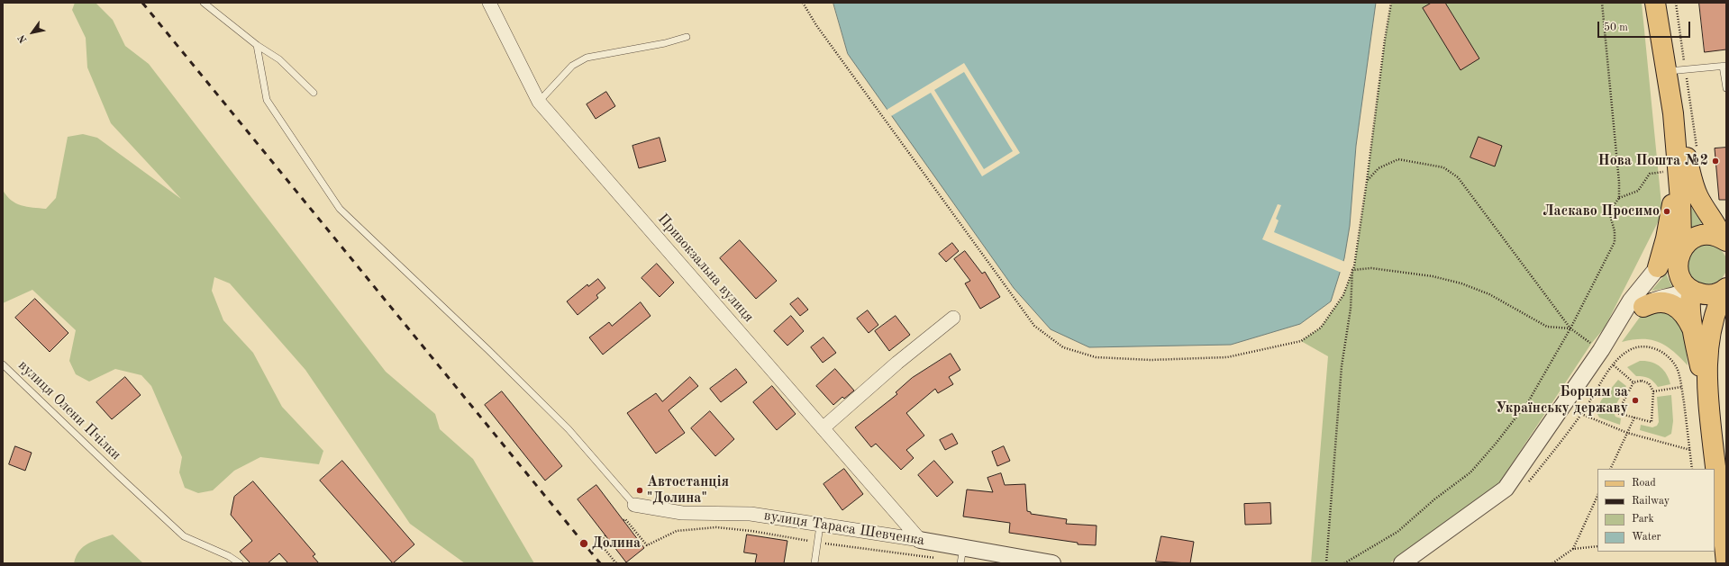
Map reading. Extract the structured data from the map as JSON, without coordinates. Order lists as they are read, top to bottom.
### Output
{
  "streets": {
    "street": ["Привокзальна вулиця", "вулиця Тараса Шевченка"],
    "lane": ["вулиця Олени Пчілки"]
  },
  "crossings": [
    ["Привокзальна вулиця", "вулиця Тараса Шевченка"]
  ],
  "places": [
    "Нова Пошта №2",
    "Ласкаво Просимо",
    "Борцям за Українську державу",
    "Автостанція \"Долина\"",
    "Долина"
  ],
  "legend": [
    "Road",
    "Railway",
    "Park",
    "Water"
  ],
  "scale_bar": "50 m",
  "north": "bottom left"
}
